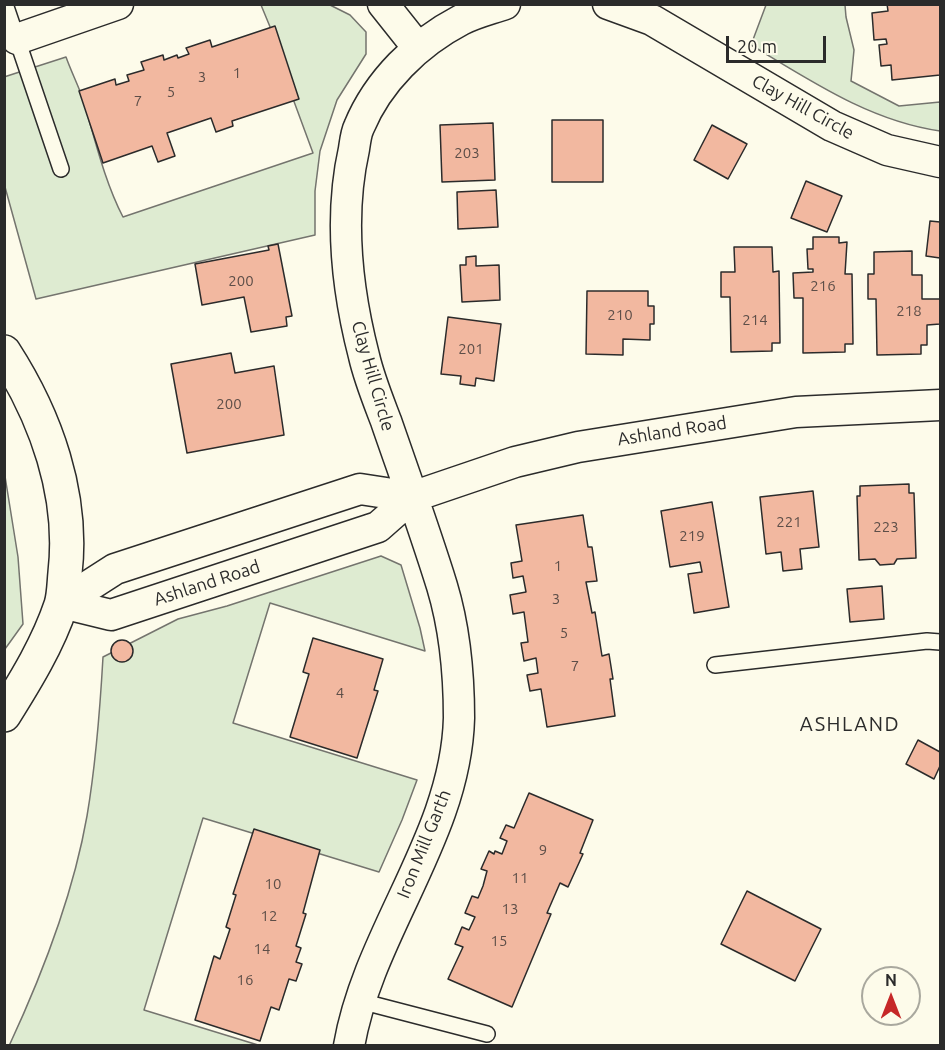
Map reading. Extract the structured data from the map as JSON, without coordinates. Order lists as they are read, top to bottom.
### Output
{
  "streets": {
    "street": ["Clay Hill Circle", "Ashland Road", "Iron Mill Garth"]
  },
  "crossings": [
    ["Clay Hill Circle", "Ashland Road"],
    ["Clay Hill Circle", "Iron Mill Garth"],
    ["Ashland Road", "Iron Mill Garth"]
  ],
  "districts": ["ASHLAND"],
  "house_numbers": [
    "1",
    "3",
    "5",
    "7",
    "203",
    "200",
    "216",
    "218",
    "210",
    "214",
    "201",
    "200",
    "221",
    "223",
    "219",
    "1",
    "3",
    "5",
    "7",
    "4",
    "9",
    "11",
    "10",
    "13",
    "12",
    "15",
    "14",
    "16"
  ],
  "scale_bar": "20 m",
  "north": "top"
}
